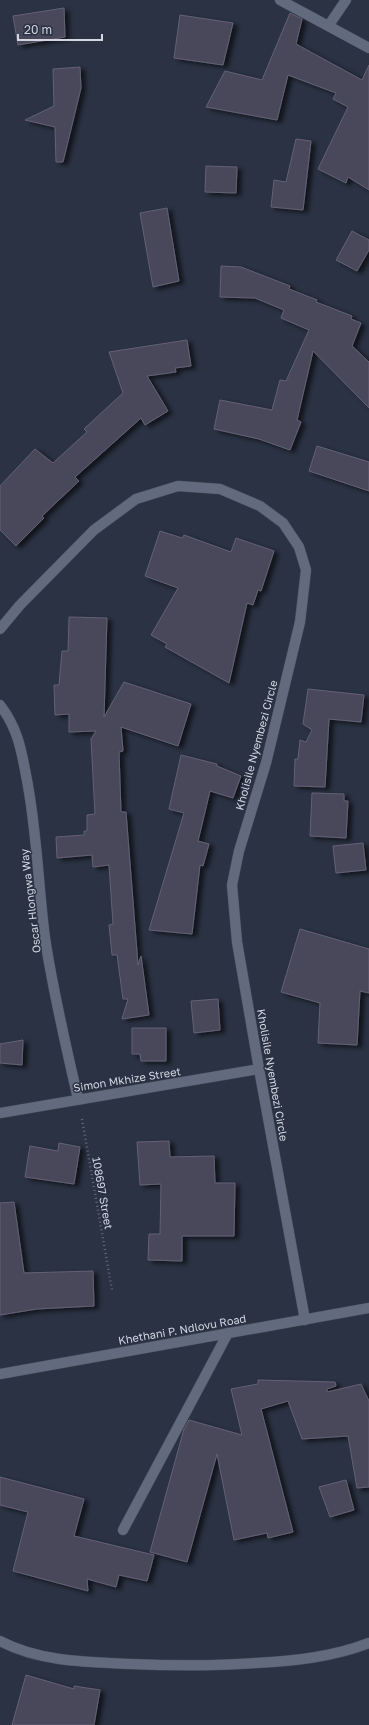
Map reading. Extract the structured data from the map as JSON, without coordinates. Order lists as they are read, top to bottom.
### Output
{
  "streets": {
    "street": [
      "Kholisile Nyembezi Circle",
      "Oscar Hlongwa Way",
      "Simon Mkhize Street",
      "Khethani P. Ndlovu Road"
    ],
    "path": ["108697 Street"]
  },
  "crossings": [
    ["Kholisile Nyembezi Circle", "Simon Mkhize Street"],
    ["Kholisile Nyembezi Circle", "Khethani P. Ndlovu Road"],
    ["Oscar Hlongwa Way", "Simon Mkhize Street"],
    ["Oscar Hlongwa Way", "108697 Street"],
    ["Simon Mkhize Street", "108697 Street"]
  ],
  "scale_bar": "20 m"
}
